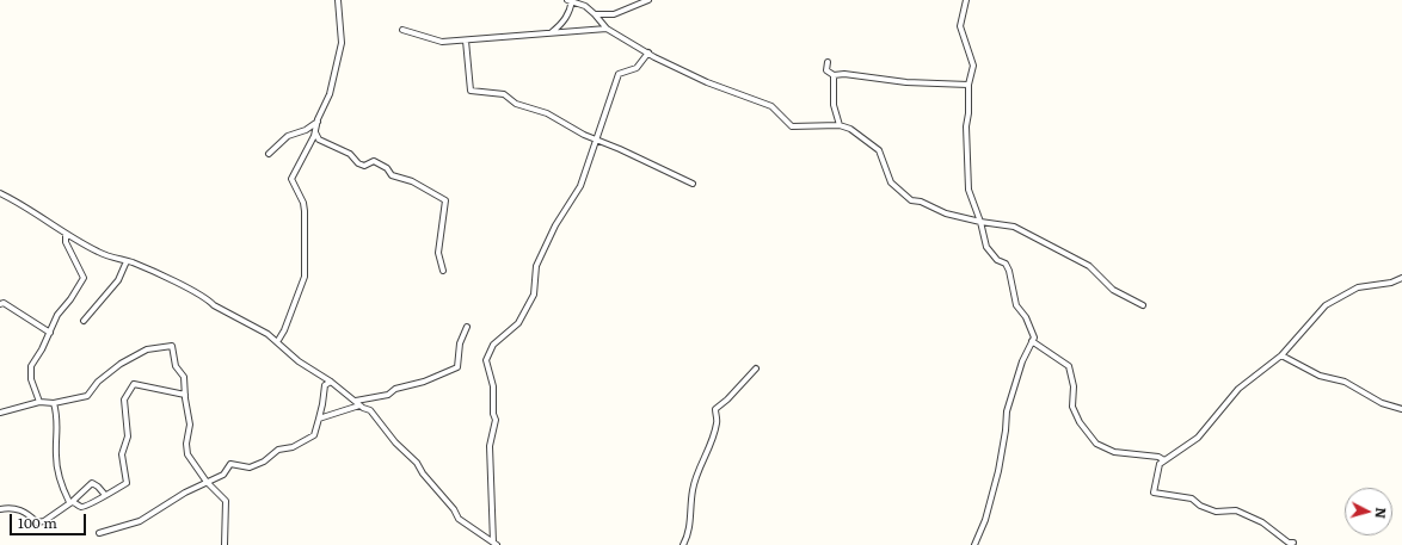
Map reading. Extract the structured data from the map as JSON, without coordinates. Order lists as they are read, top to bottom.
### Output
{
  "scale_bar": "100 m",
  "north": "right"
}
